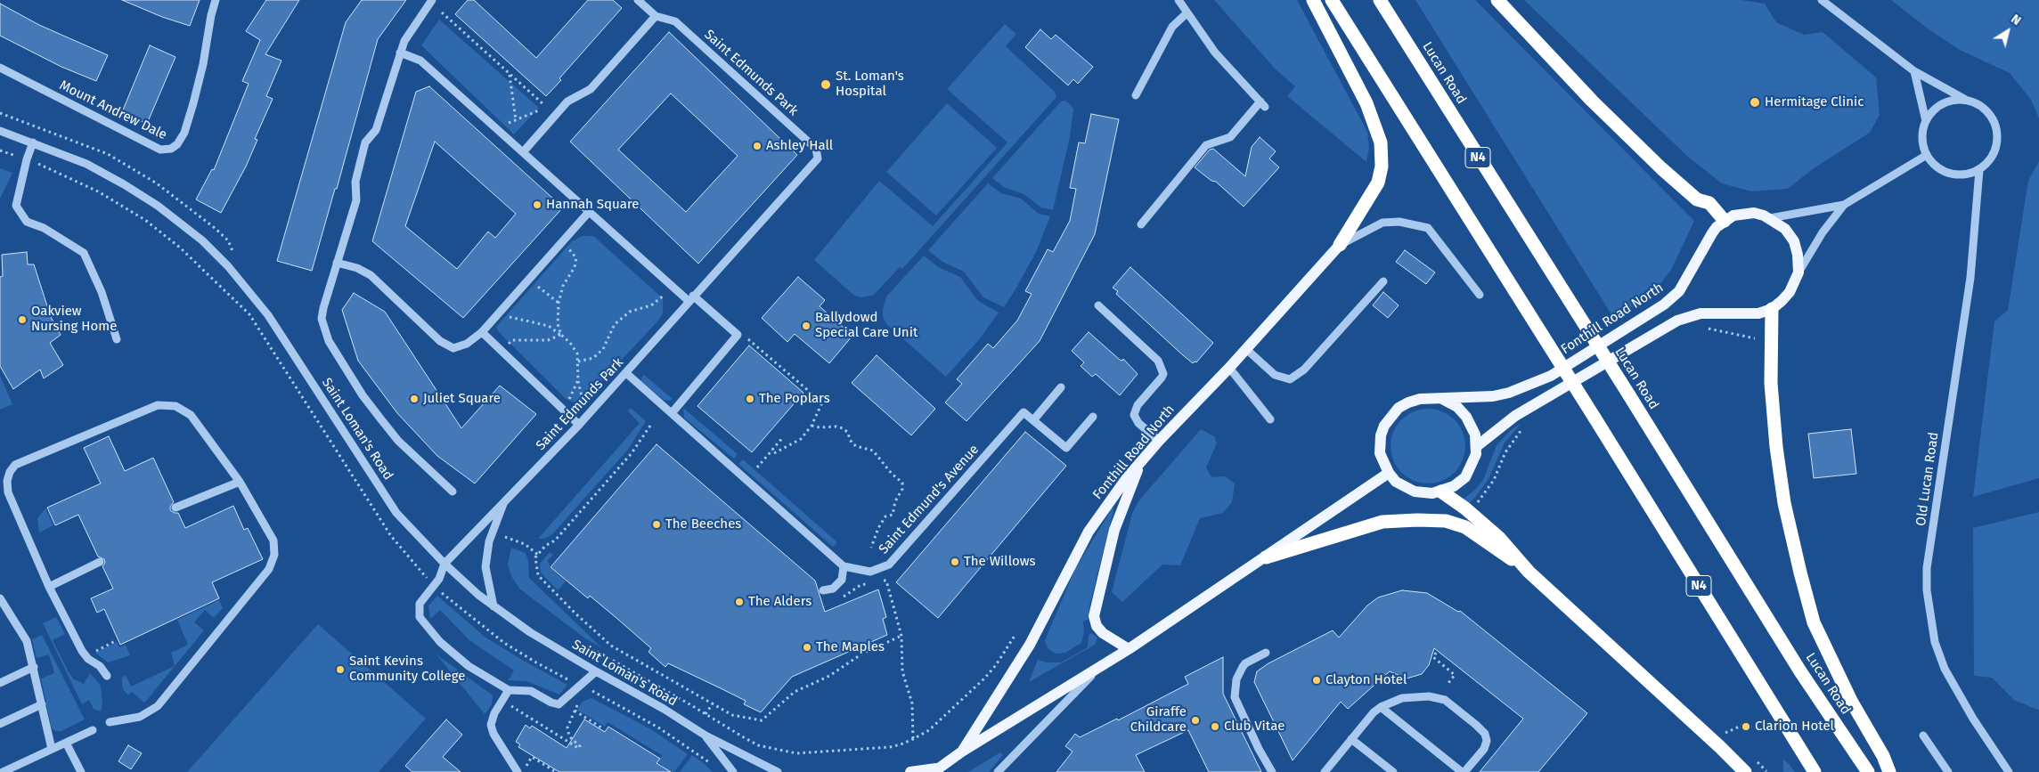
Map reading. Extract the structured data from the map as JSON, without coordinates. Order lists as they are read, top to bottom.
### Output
{
  "streets": {
    "highway": ["Lucan Road", "N4"],
    "main road": ["Fonthill Road North"],
    "street": [
      "Saint Edmunds Park",
      "Mount Andrew Dale",
      "Saint Loman's Road",
      "Old Lucan Road",
      "Saint Edmund's Avenue"
    ]
  },
  "crossings": [
    ["Saint Edmunds Park", "Saint Loman's Road"],
    ["Saint Edmunds Park", "Saint Edmund's Avenue"]
  ],
  "places": [
    "St. Loman's Hospital",
    "Hermitage Clinic",
    "Ashley Hall",
    "Hannah Square",
    "Oakview Nursing Home",
    "Ballydowd Special Care Unit",
    "Juliet Square",
    "The Poplars",
    "The Beeches",
    "The Willows",
    "The Alders",
    "The Maples",
    "Saint Kevins Community College",
    "Clayton Hotel",
    "Giraffe Childcare",
    "Club Vitae",
    "Clarion Hotel"
  ],
  "north": "top right"
}
